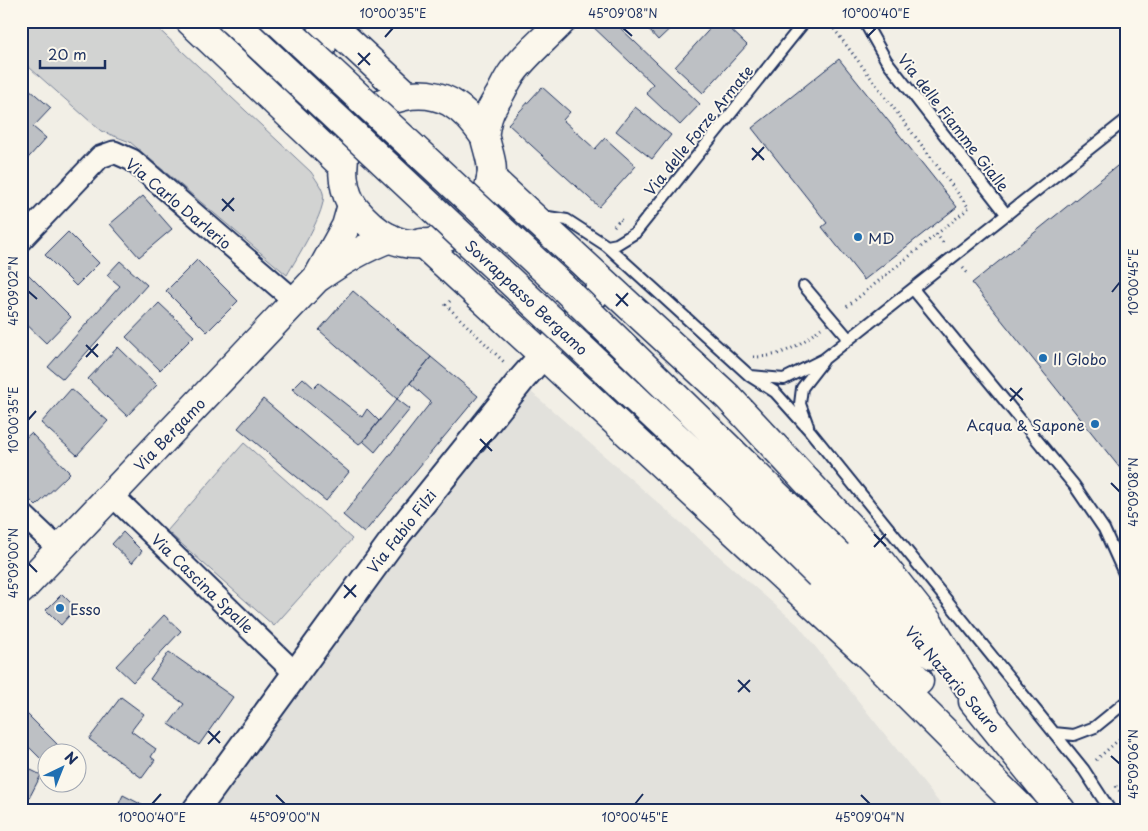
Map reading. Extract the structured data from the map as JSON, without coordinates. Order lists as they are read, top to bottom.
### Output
{
  "streets": {
    "main road": ["Sovrappasso Bergamo", "Via Bergamo", "Via Nazario Sauro"],
    "street": ["Via Carlo Darlerio", "Via Fabio Filzi", "Via Cascina Spalle"],
    "lane": ["Via delle Fiamme Gialle", "Via delle Forze Armate"]
  },
  "crossings": [
    ["Via Carlo Darlerio", "Via Bergamo"],
    ["Sovrappasso Bergamo", "Via Nazario Sauro"],
    ["Via Bergamo", "Via Cascina Spalle"],
    ["Via Fabio Filzi", "Via Cascina Spalle"]
  ],
  "places": [
    "MD",
    "Il Globo",
    "Acqua & Sapone",
    "Esso"
  ],
  "scale_bar": "20 m",
  "north": "top right",
  "coordinates": [
    "10°00'35\"E",
    "45°09'08\"N",
    "10°00'40\"E",
    "10°00'45\"E",
    "45°09'02\"N",
    "45°09'00\"N",
    "45°09'06\"N",
    "45°09'04\"N"
  ]
}
